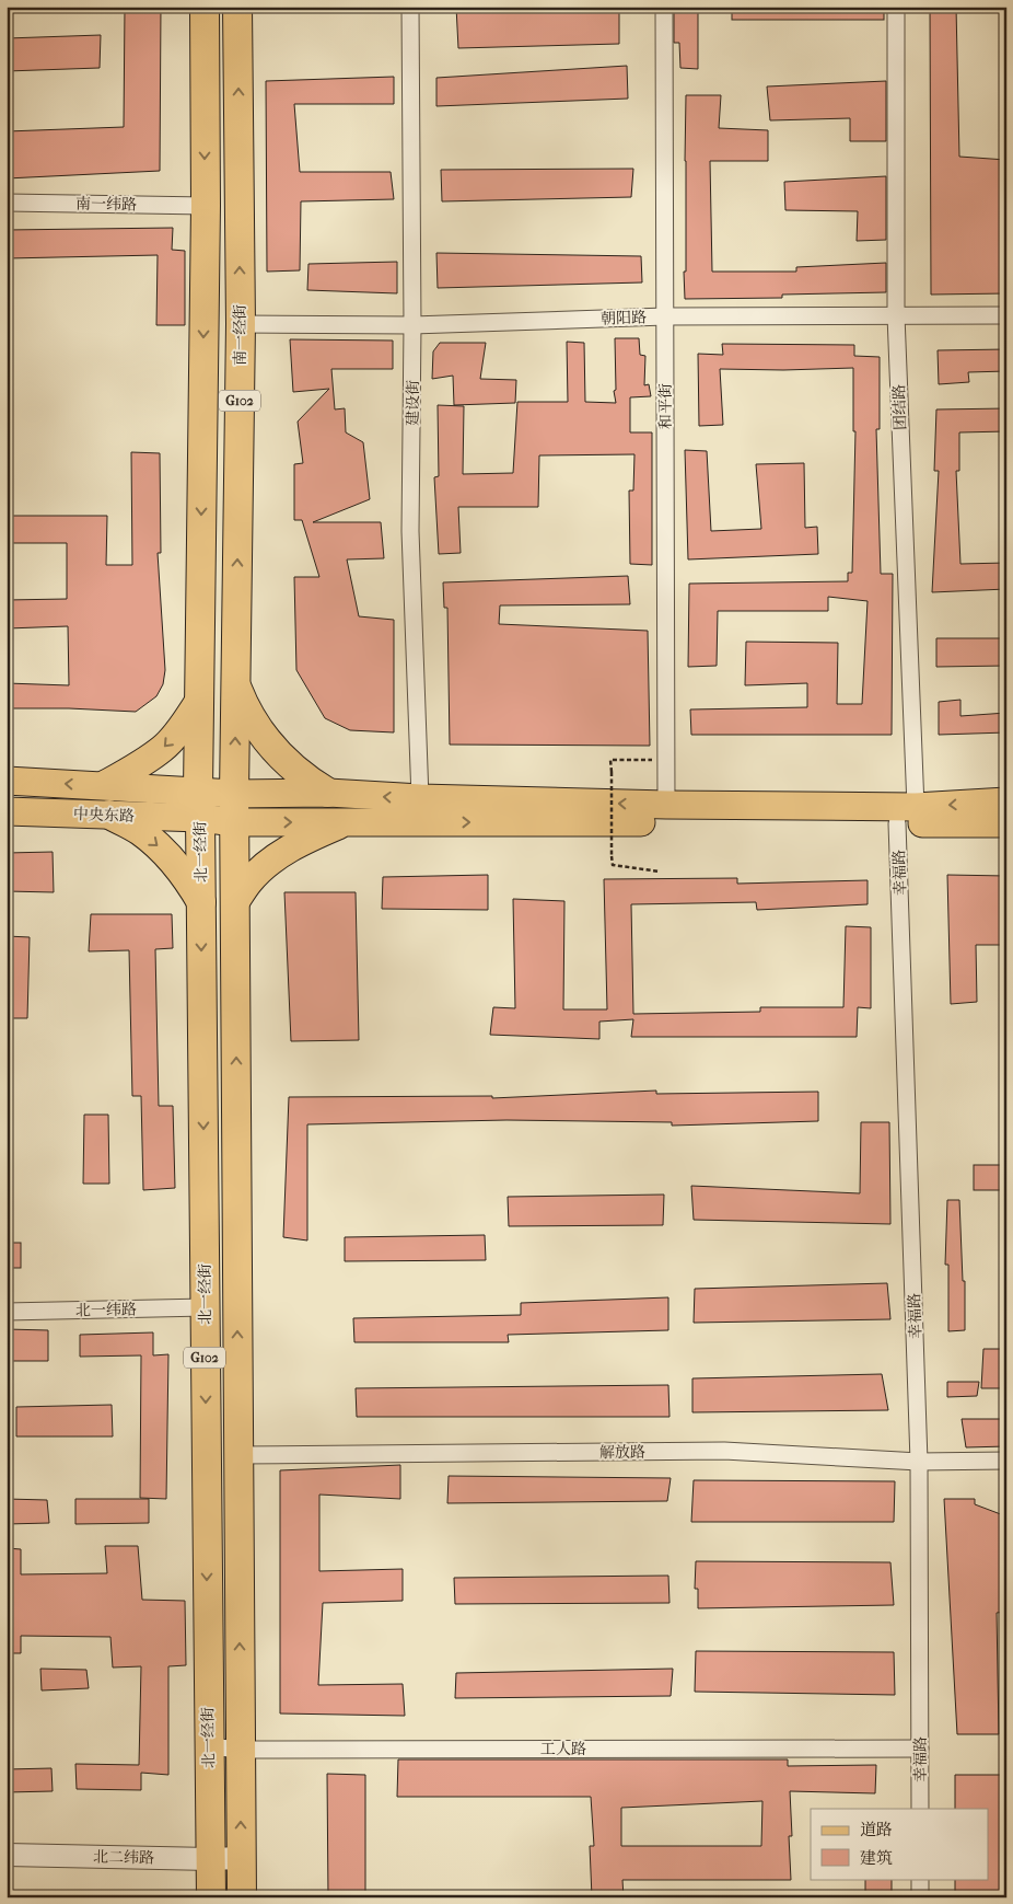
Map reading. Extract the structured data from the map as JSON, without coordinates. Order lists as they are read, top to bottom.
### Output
{
  "streets": {
    "highway": ["南一经街", "G102", "北一经街"],
    "main road": ["中央东路"],
    "street": [
      "南一纬路",
      "朝阳路",
      "建设街",
      "和平街",
      "团结路",
      "幸福路",
      "北一纬路",
      "解放路",
      "工人路",
      "北二纬路"
    ]
  },
  "crossings": [
    ["南一纬路", "G102"],
    ["朝阳路", "南一经街"],
    ["朝阳路", "建设街"],
    ["朝阳路", "和平街"],
    ["朝阳路", "团结路"],
    ["南一经街", "G102"],
    ["G102", "中央东路"],
    ["G102", "北一经街"],
    ["G102", "解放路"],
    ["G102", "工人路"],
    ["G102", "北二纬路"],
    ["团结路", "幸福路"],
    ["中央东路", "北一经街"],
    ["北一经街", "北一纬路"],
    ["北一经街", "工人路"],
    ["北一经街", "北二纬路"],
    ["幸福路", "解放路"],
    ["幸福路", "工人路"]
  ],
  "legend": ["道路", "建筑"]
}
